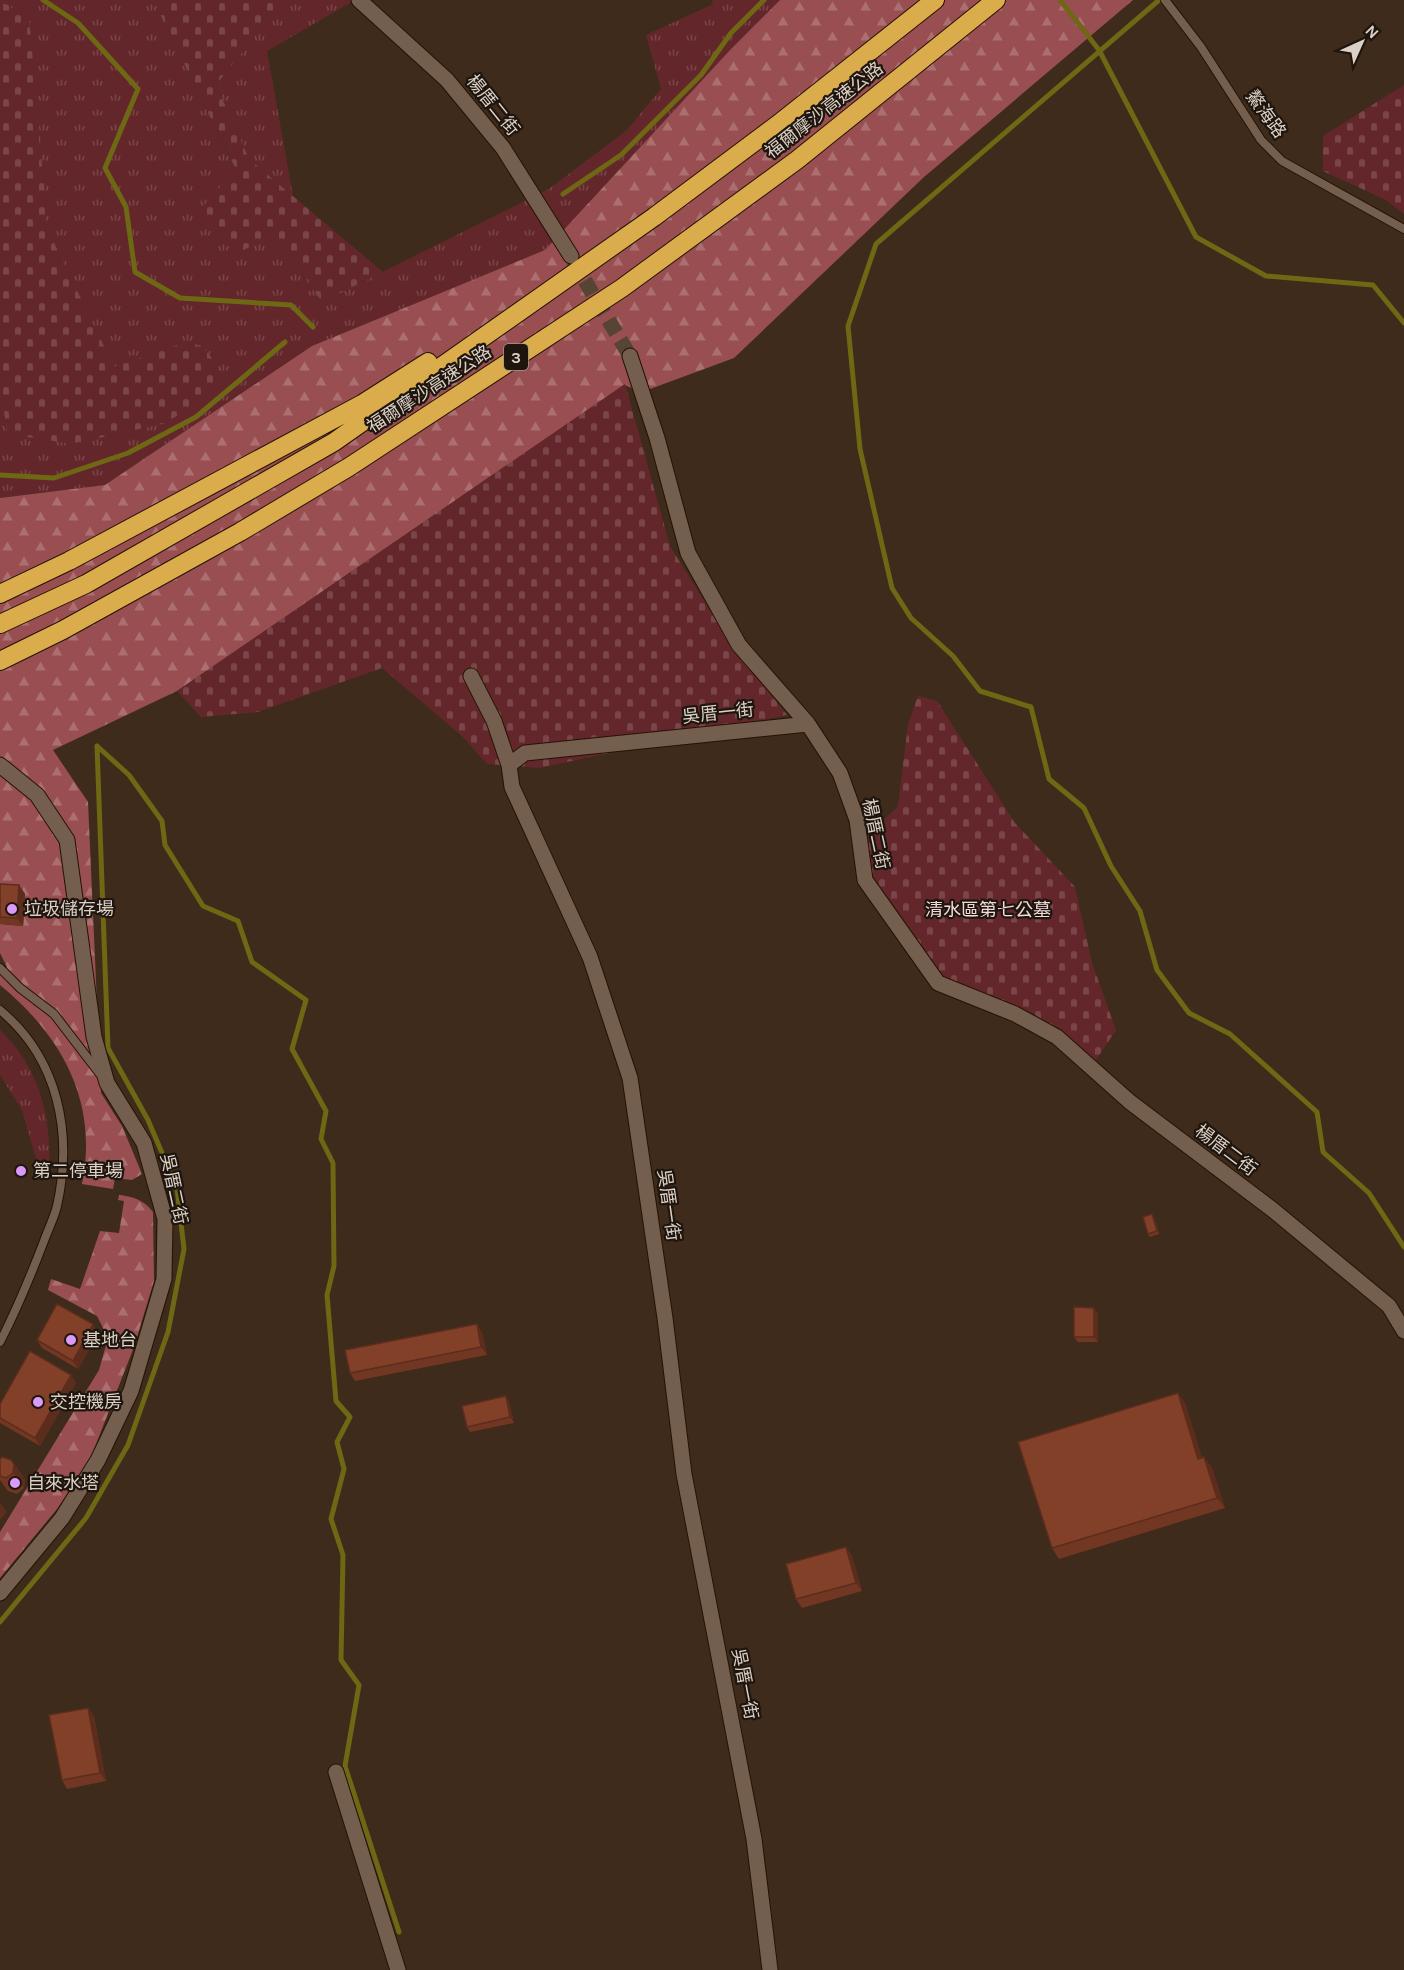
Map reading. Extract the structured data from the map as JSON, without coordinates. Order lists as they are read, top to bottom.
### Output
{
  "streets": {
    "highway": ["福爾摩沙高速公路", "3"],
    "street": ["楊厝二街", "吳厝一街", "吳厝二街"],
    "lane": ["鰲海路"]
  },
  "crossings": [
    ["楊厝二街", "吳厝一街"]
  ],
  "parks": ["清水區第七公墓"],
  "places": [
    "垃圾儲存場",
    "第二停車場",
    "基地台",
    "交控機房",
    "自來水塔"
  ],
  "north": "top right"
}
